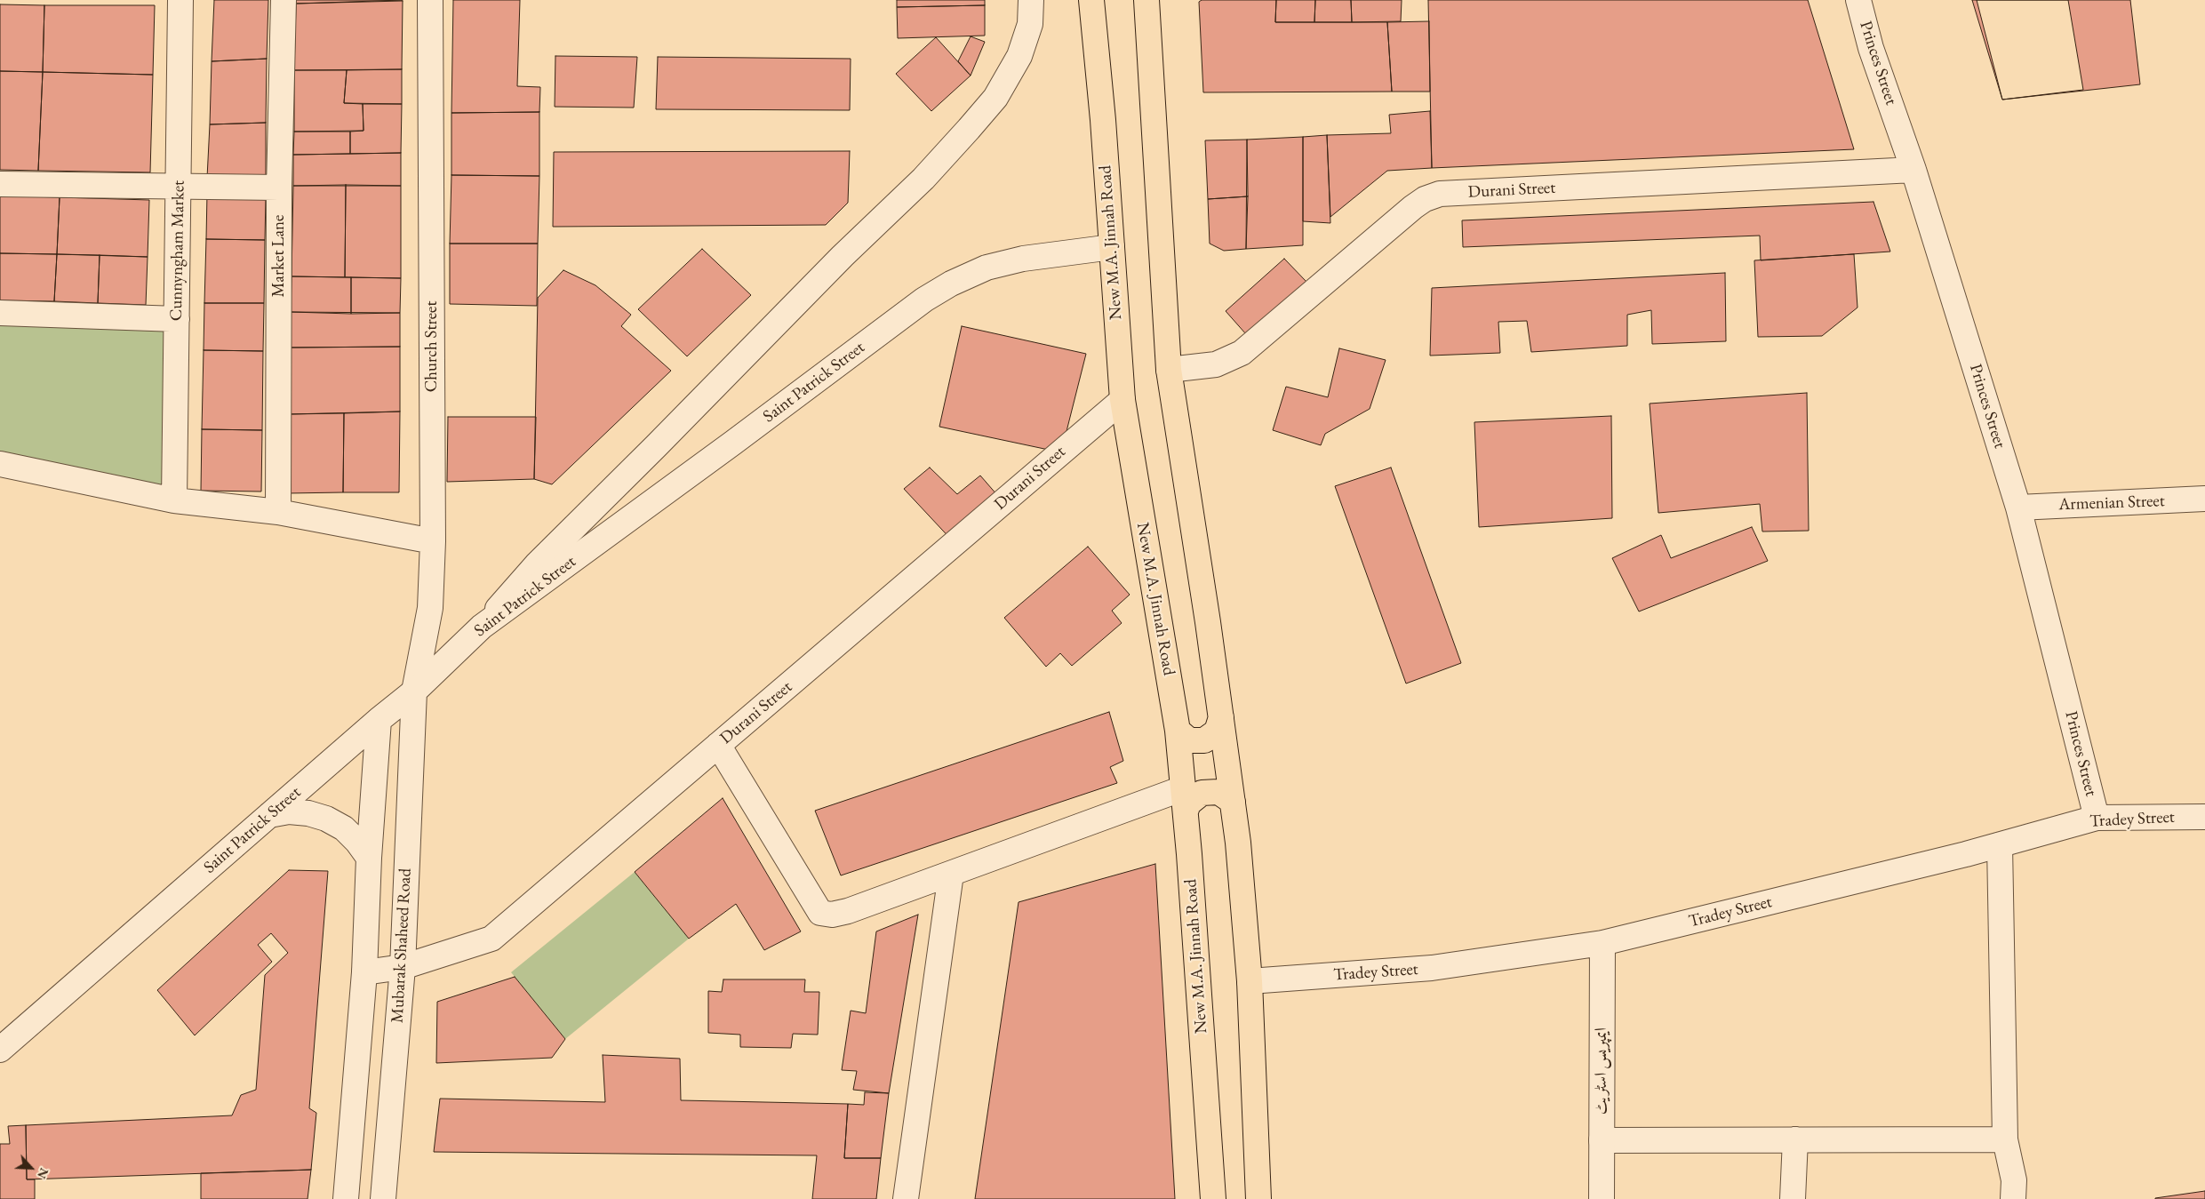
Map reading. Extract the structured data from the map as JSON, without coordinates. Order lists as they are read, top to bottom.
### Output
{
  "streets": {
    "main road": ["New M.A. Jinnah Road"],
    "street": [
      "Princes Street",
      "Durani Street",
      "Cunnyngham Market",
      "Market Lane",
      "Church Street",
      "Saint Patrick Street",
      "Armenian Street",
      "Tradey Street",
      "Mubarak Shaheed Road",
      "ایمپریس اسٹریٹ"
    ]
  },
  "crossings": [
    ["Princes Street", "Durani Street"],
    ["Princes Street", "Armenian Street"],
    ["Princes Street", "Tradey Street"],
    ["Durani Street", "New M.A. Jinnah Road"],
    ["Durani Street", "Mubarak Shaheed Road"],
    ["New M.A. Jinnah Road", "Saint Patrick Street"],
    ["Church Street", "Saint Patrick Street"],
    ["Church Street", "Mubarak Shaheed Road"],
    ["Saint Patrick Street", "Mubarak Shaheed Road"],
    ["Tradey Street", "ایمپریس اسٹریٹ"]
  ],
  "north": "bottom right"
}
